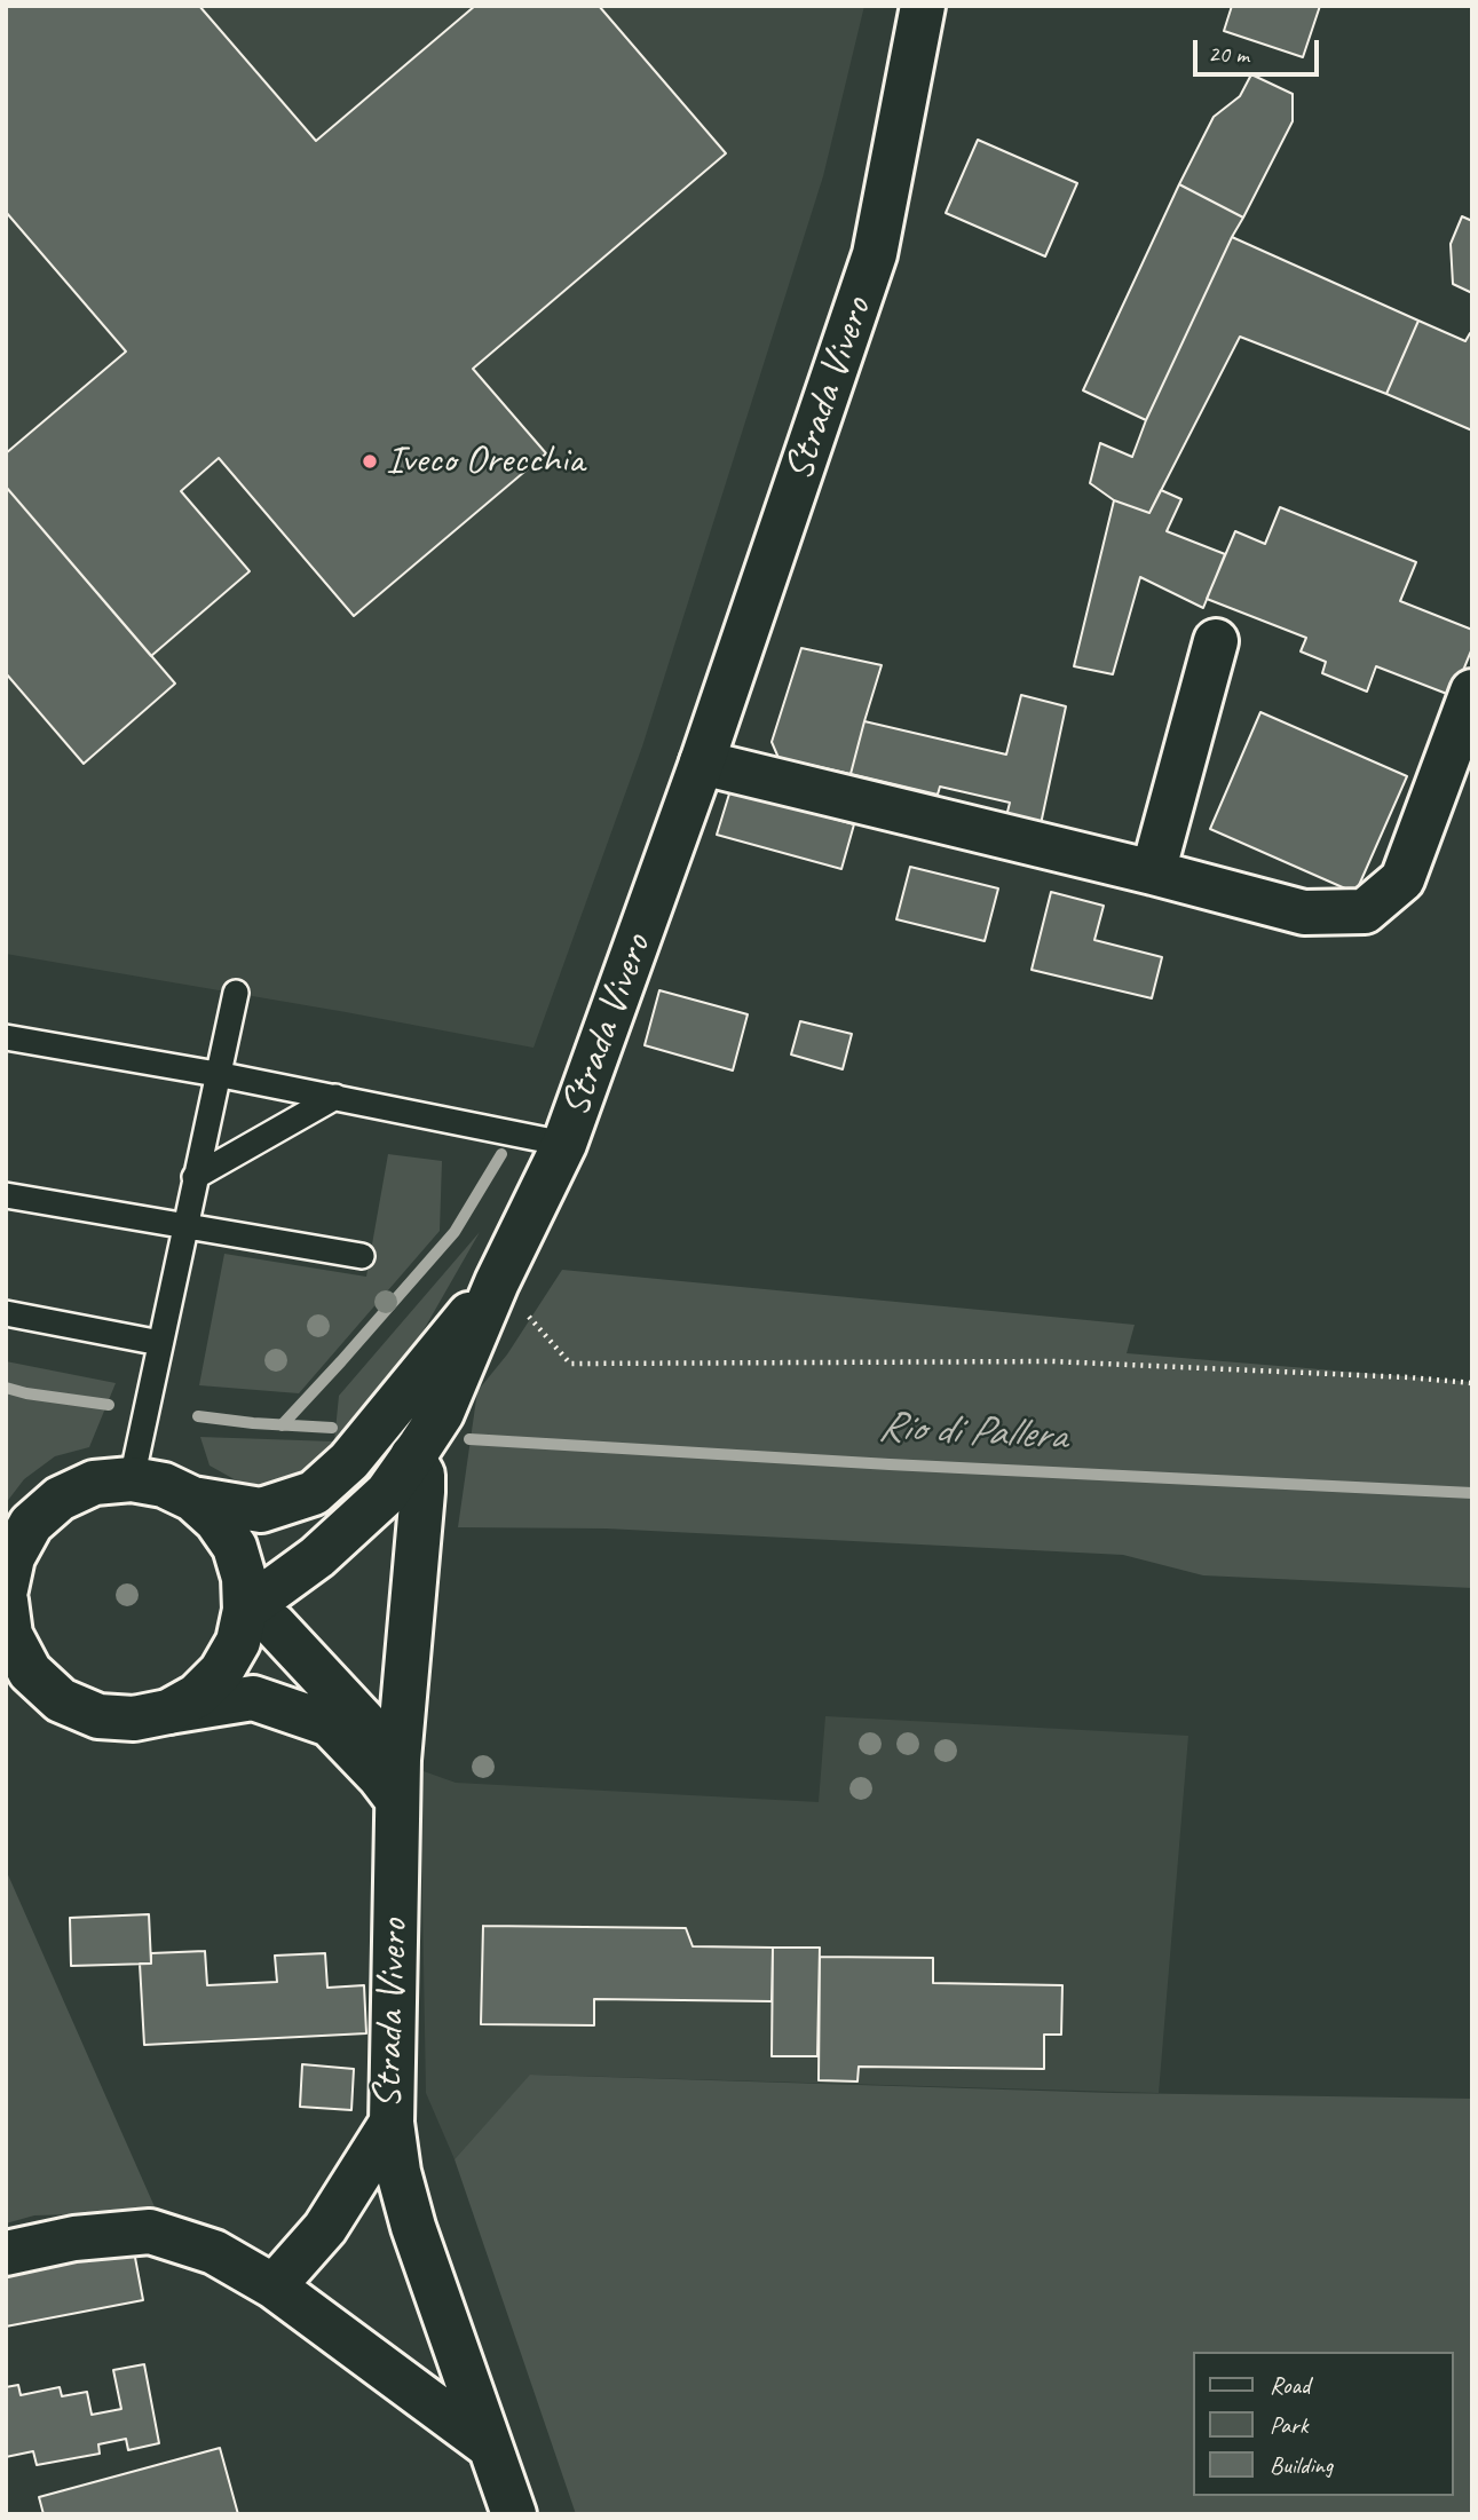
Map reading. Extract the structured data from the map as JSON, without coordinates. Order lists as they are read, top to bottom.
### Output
{
  "streets": {
    "street": ["Strada Vivero"]
  },
  "water": ["Rio di Pallera"],
  "places": ["Iveco Orecchia"],
  "legend": ["Road", "Park", "Building"],
  "scale_bar": "20 m"
}
